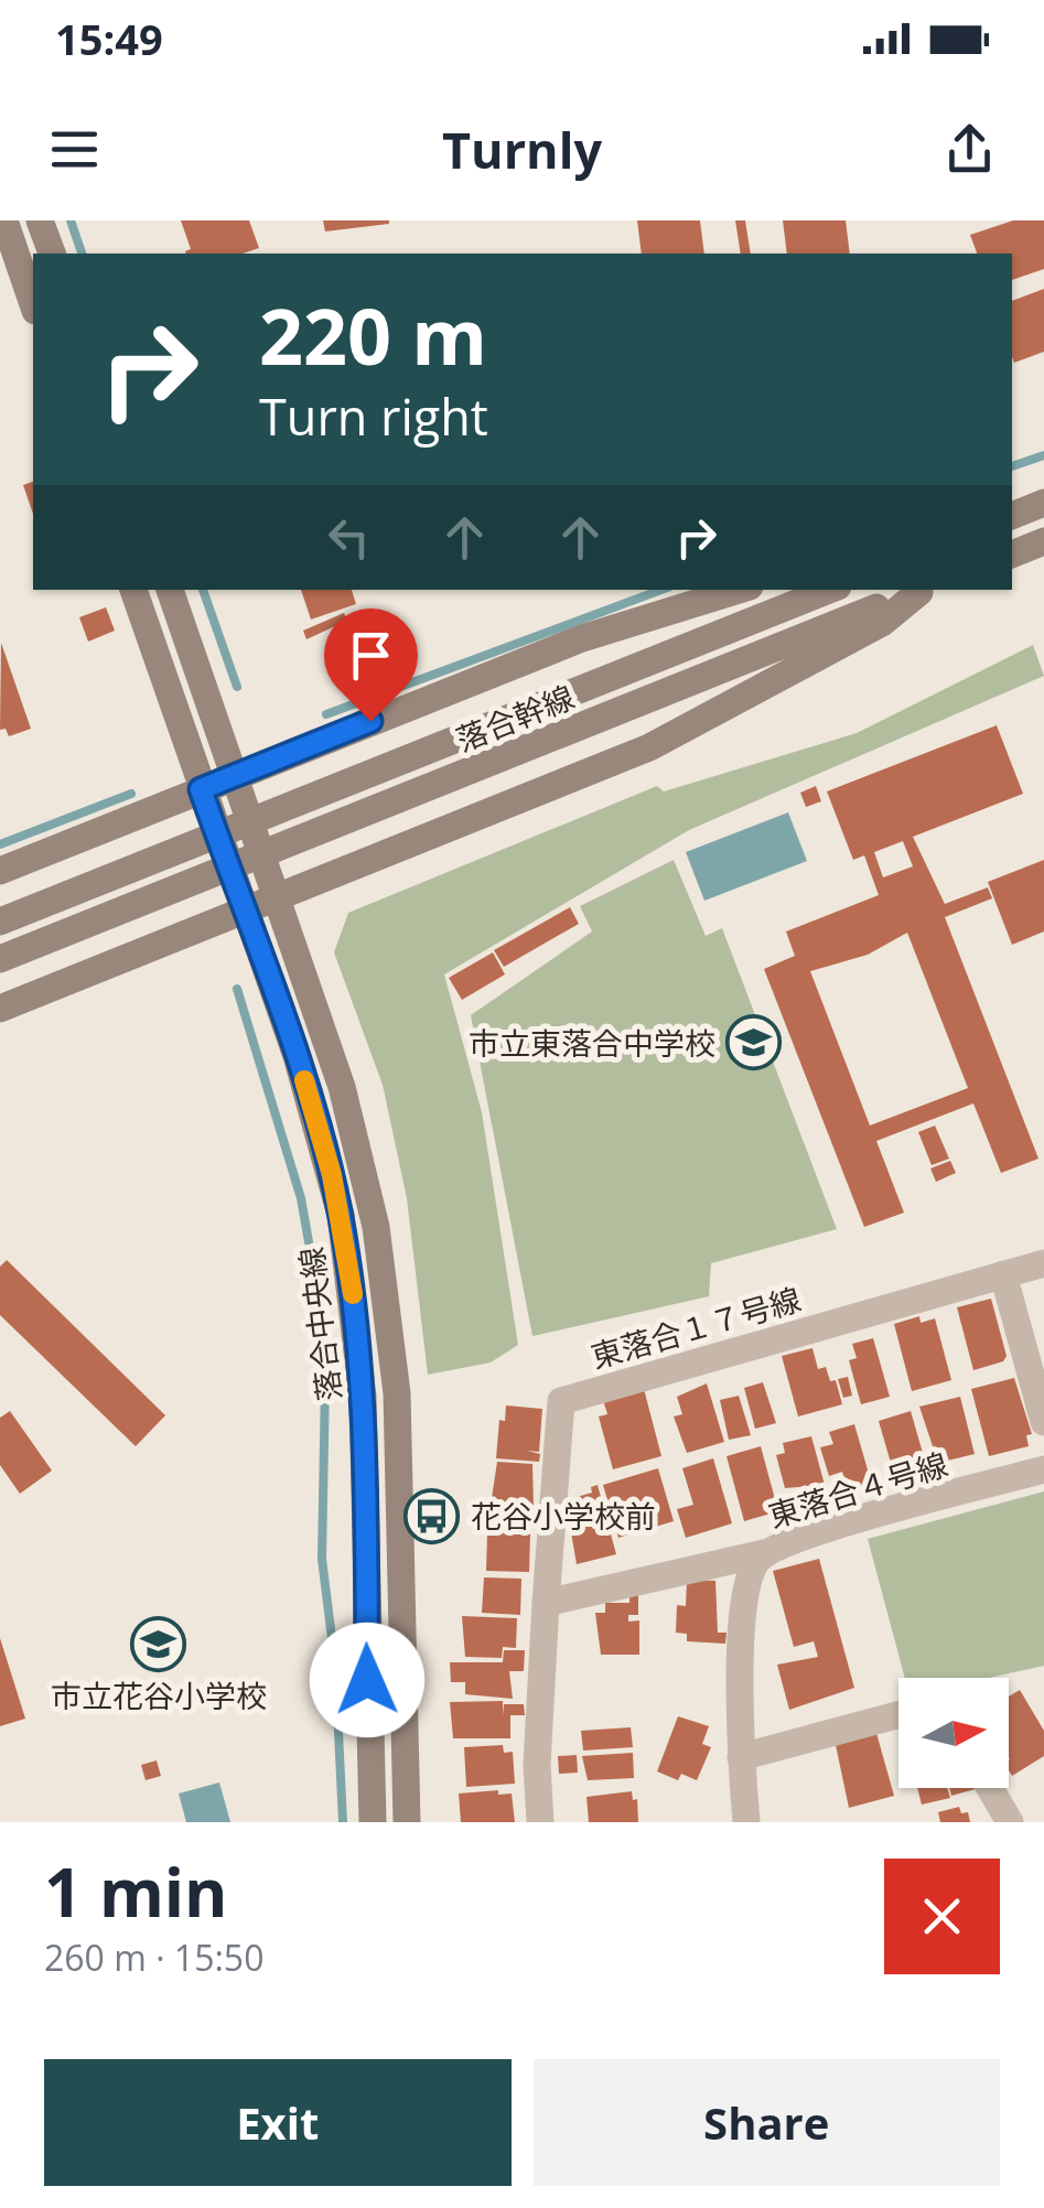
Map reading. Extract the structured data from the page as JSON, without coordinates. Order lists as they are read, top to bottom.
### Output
{
  "streets": {
    "street": [
      "落合幹線",
      "落合中央線",
      "東落合１７号線",
      "東落合４号線"
    ]
  },
  "places": {
    "school or university": ["市立東落合中学校", "市立花谷小学校"],
    "bus stop": ["花谷小学校前"]
  },
  "north": "right",
  "page": {
    "status": "15:49",
    "header": "Turnly",
    "turn": ["220 m", "Turn right"],
    "heading": ["1 min", "260 m · 15:50"],
    "buttons": ["Exit", "Share"]
  }
}
